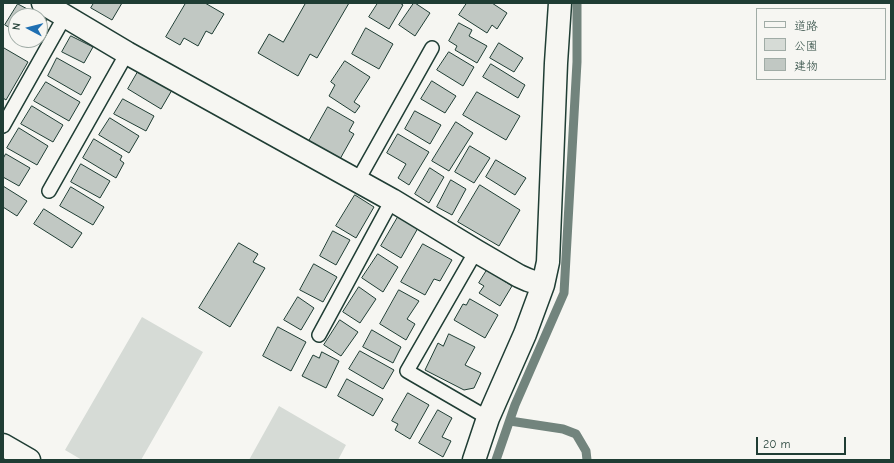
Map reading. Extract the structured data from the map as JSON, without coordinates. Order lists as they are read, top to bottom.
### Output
{
  "legend": ["道路", "公園", "建物"],
  "scale_bar": "20 m",
  "north": "left"
}
